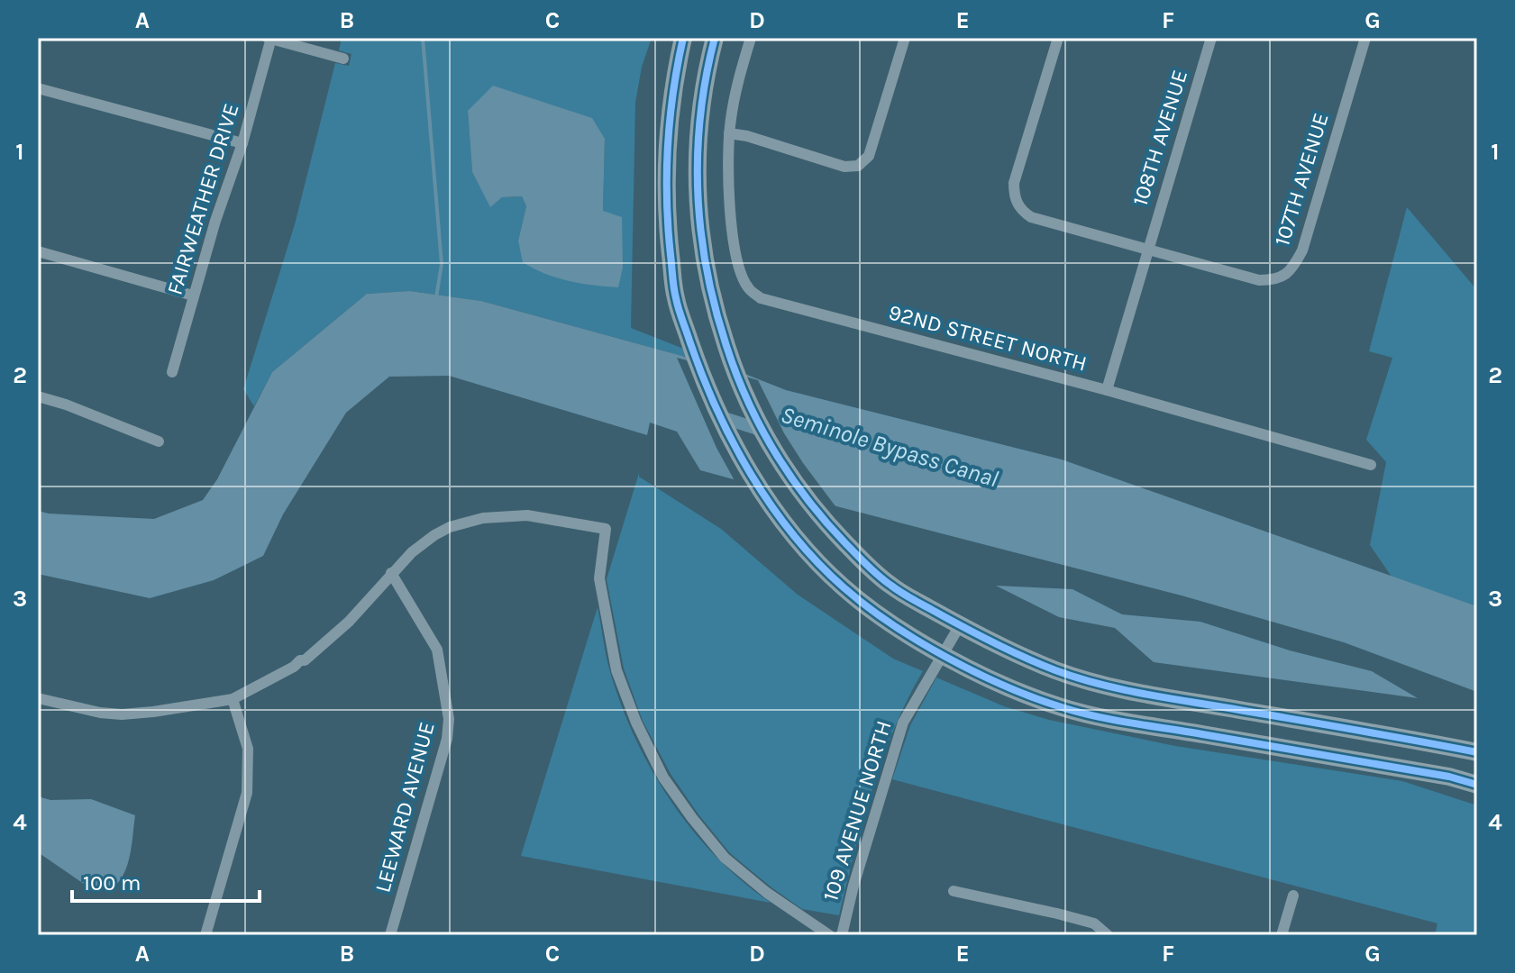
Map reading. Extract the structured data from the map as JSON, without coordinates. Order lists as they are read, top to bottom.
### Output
{
  "streets": {
    "street": [
      "108TH AVENUE",
      "107TH AVENUE",
      "FAIRWEATHER DRIVE",
      "92ND STREET NORTH",
      "LEEWARD AVENUE",
      "109 AVENUE NORTH"
    ]
  },
  "crossings": [
    ["108TH AVENUE", "107TH AVENUE"],
    ["108TH AVENUE", "92ND STREET NORTH"]
  ],
  "water": ["Seminole Bypass Canal"],
  "scale_bar": "100 m",
  "grid": {
    "columns": [
      "A",
      "B",
      "C",
      "D",
      "E",
      "F",
      "G"
    ],
    "rows": [
      "1",
      "2",
      "3",
      "4"
    ]
  }
}
